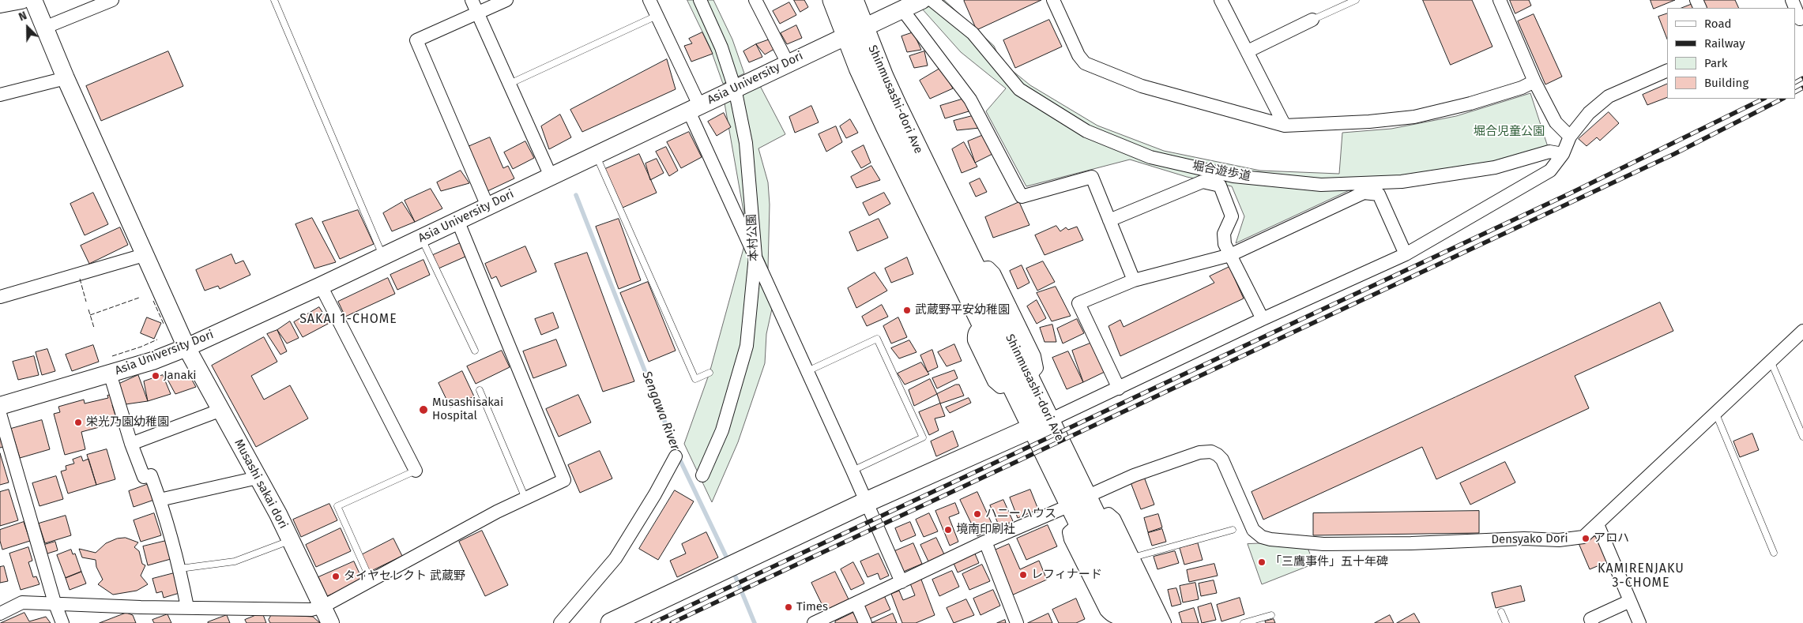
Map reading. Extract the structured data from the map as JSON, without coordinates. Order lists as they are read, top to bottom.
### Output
{
  "streets": {
    "main road": ["Shinmusashi-dori Ave"],
    "street": [
      "Asia University Dori",
      "堀合遊歩道",
      "本村公園",
      "Musashi sakai dori",
      "Densyako Dori"
    ]
  },
  "crossings": [
    ["Asia University Dori", "Shinmusashi-dori Ave"],
    ["Asia University Dori", "本村公園"],
    ["Asia University Dori", "Musashi sakai dori"],
    ["Shinmusashi-dori Ave", "Densyako Dori"]
  ],
  "districts": ["SAKAI 1-CHOME", "KAMIRENJAKU 3-CHOME"],
  "water": ["Sengawa River"],
  "parks": ["堀合児童公園"],
  "places": [
    "武蔵野平安幼稚園",
    "Janaki",
    "Musashisakai Hospital",
    "栄光乃園幼稚園",
    "ハニーハウス",
    "境南印刷社",
    "アロハ",
    "「三鷹事件」五十年碑",
    "レフィナード",
    "タイヤセレクト 武蔵野",
    "Times"
  ],
  "legend": [
    "Road",
    "Railway",
    "Park",
    "Building"
  ],
  "north": "top left"
}
